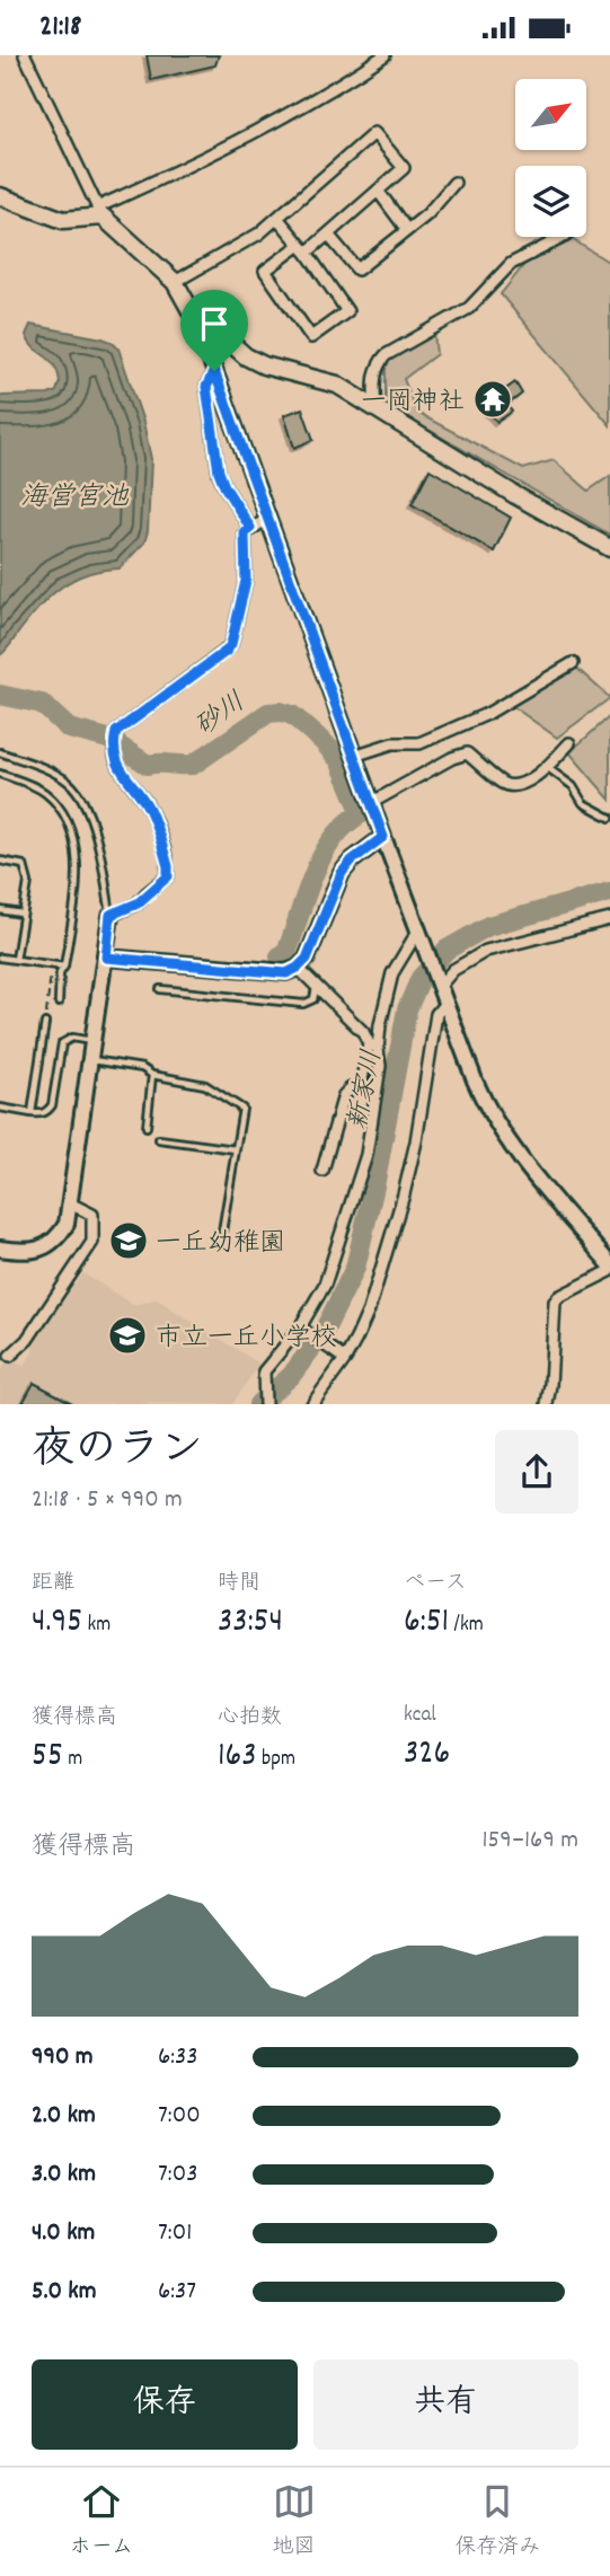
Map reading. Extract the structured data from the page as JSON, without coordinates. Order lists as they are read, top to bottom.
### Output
{
  "water": ["海営宮池", "砂川", "新家川"],
  "places": {
    "temple": ["一岡神社"],
    "school or university": ["一丘幼稚園", "市立一丘小学校"]
  },
  "north": "top right",
  "page": {
    "status": "21:18",
    "heading": ["夜のラン", "21:18 · 5 × 990 m"],
    "stats": [
      ["距離", "4.95 km"],
      ["時間", "33:54"],
      ["ペース", "6:51 /km"],
      ["獲得標高", "55 m"],
      ["心拍数", "163 bpm"],
      ["kcal", "326"]
    ],
    "chart": ["獲得標高", "159–169 m"],
    "list": [
      {
        "name": "990 m",
        "note": "6:33"
      },
      {
        "name": "2.0 km",
        "note": "7:00"
      },
      {
        "name": "3.0 km",
        "note": "7:03"
      },
      {
        "name": "4.0 km",
        "note": "7:01"
      },
      {
        "name": "5.0 km",
        "note": "6:37"
      }
    ],
    "buttons": ["保存", "共有"],
    "tabs": ["ホーム", "地図", "保存済み"]
  }
}
